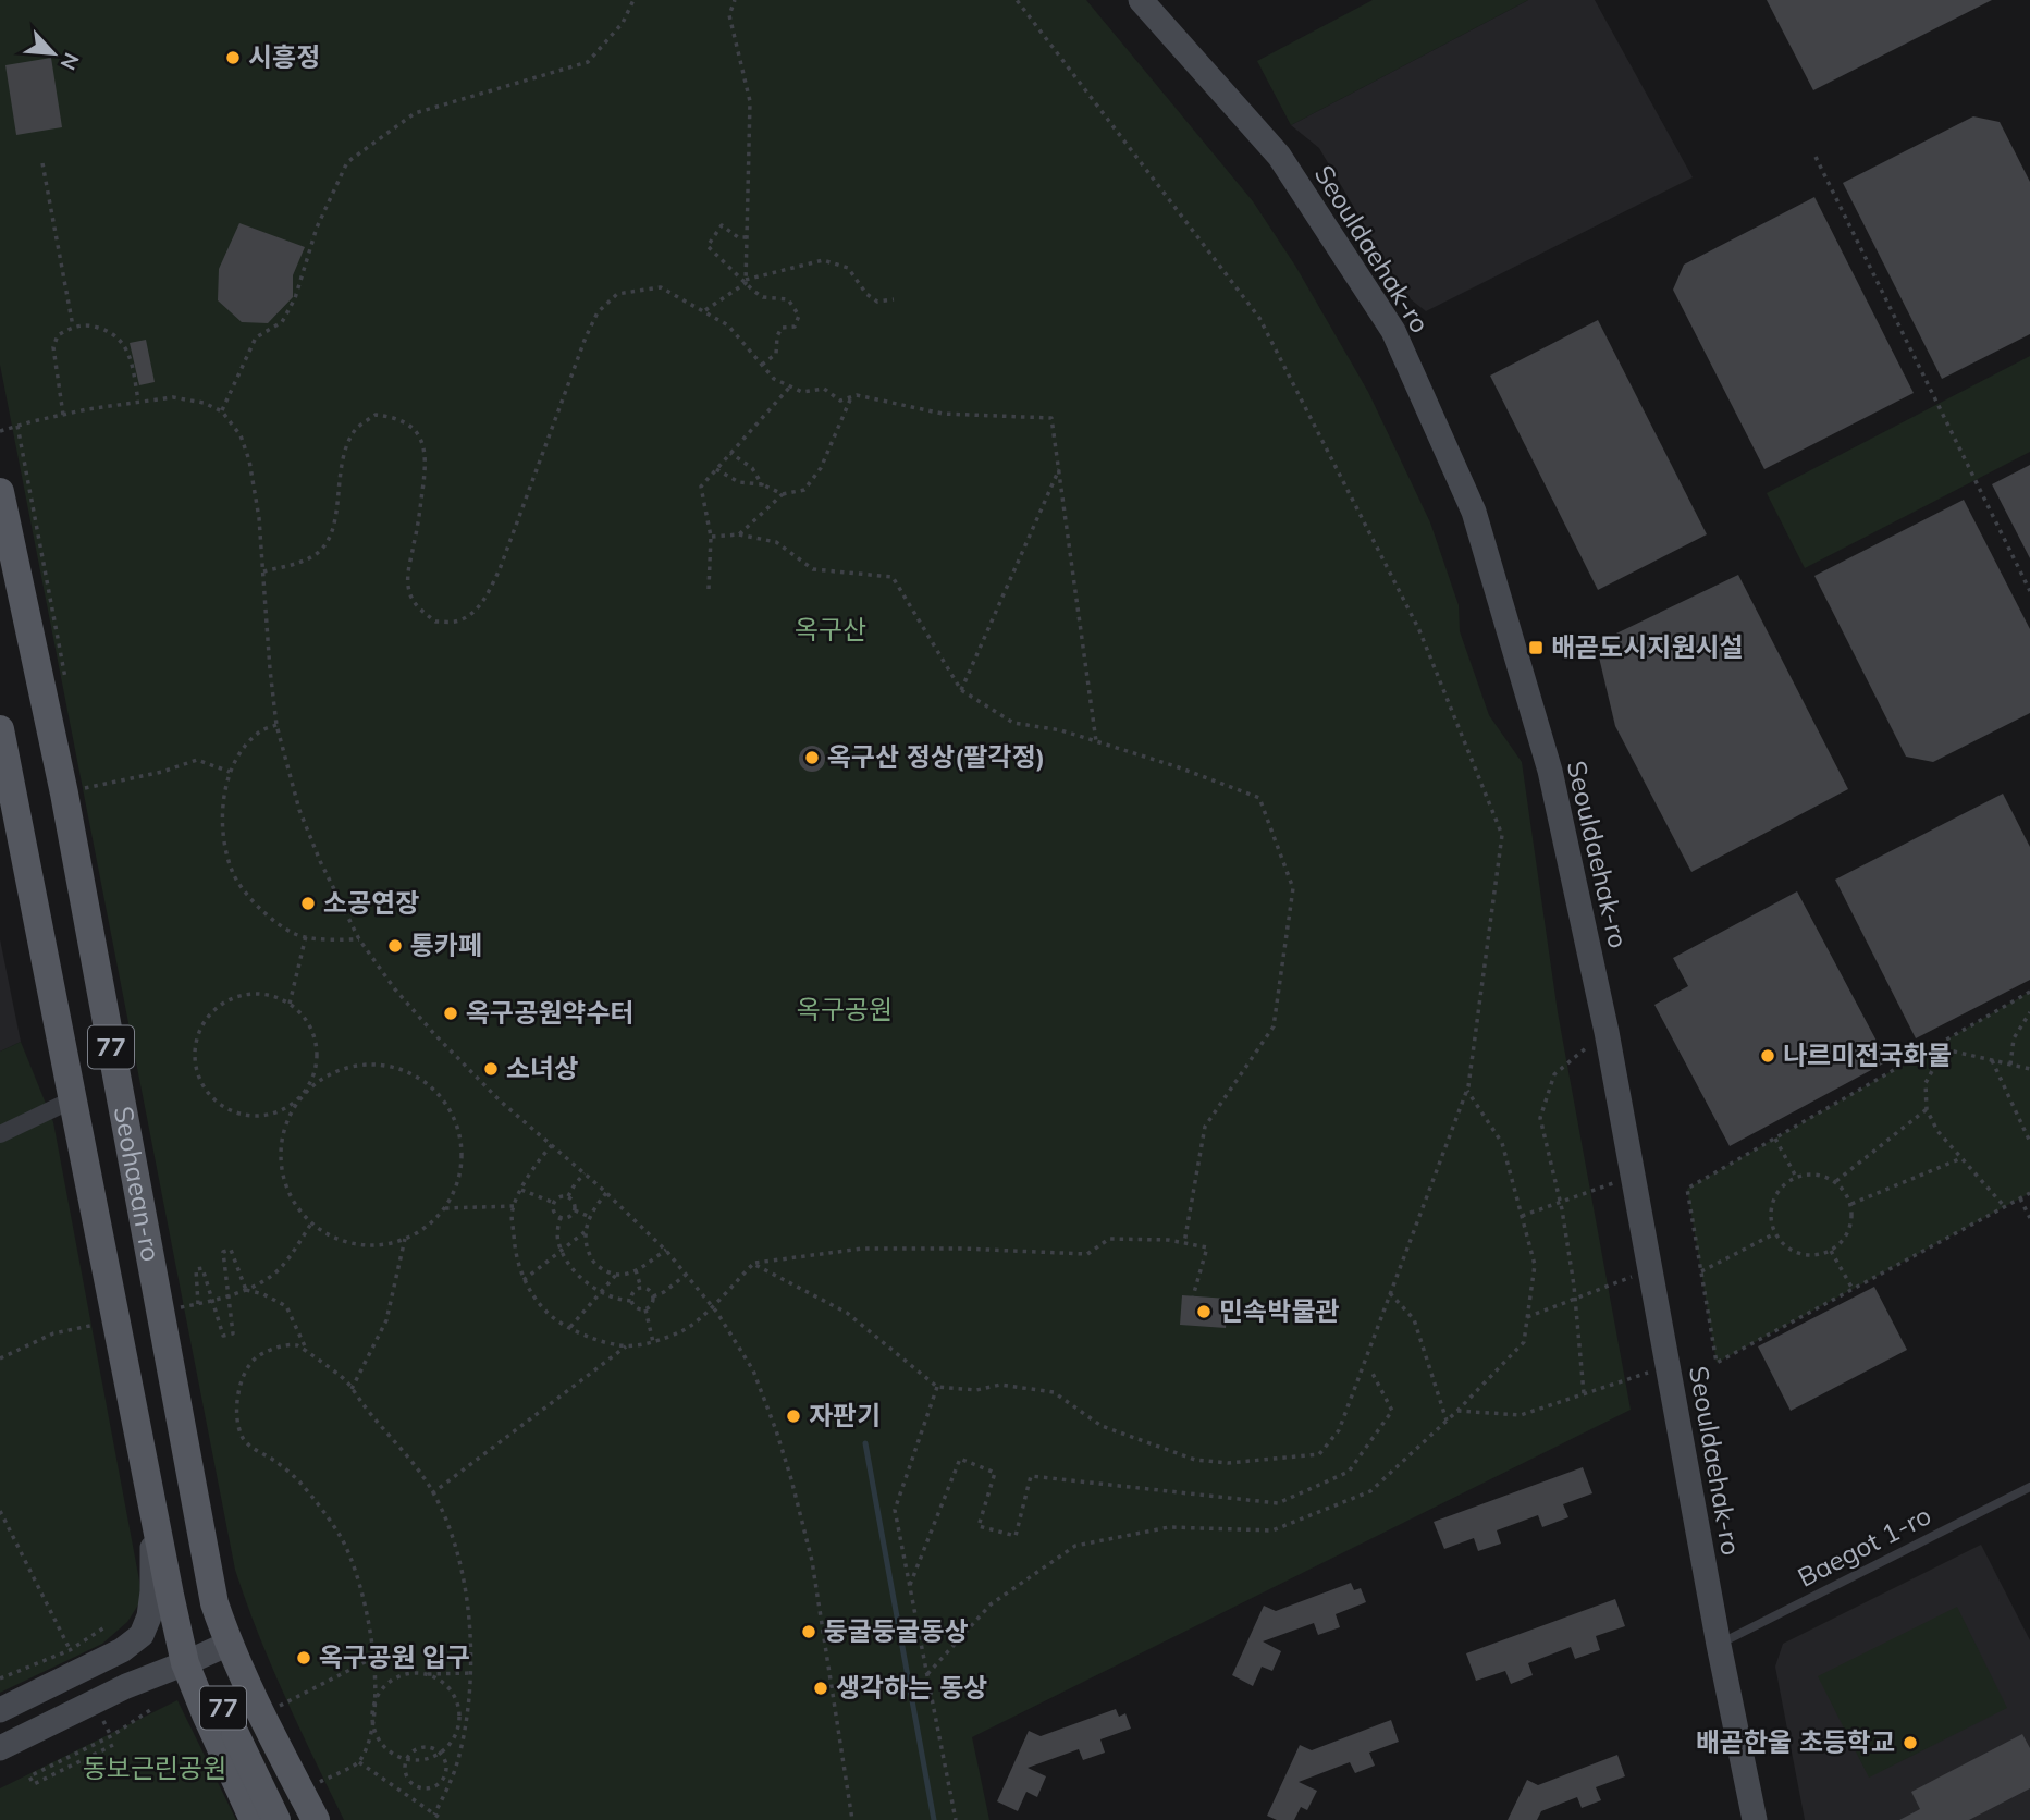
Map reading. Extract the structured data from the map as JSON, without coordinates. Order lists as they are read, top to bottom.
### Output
{
  "streets": {
    "main road": ["77", "Seohaean-ro"],
    "street": ["Seouldaehak-ro"],
    "lane": ["Baegot 1-ro"]
  },
  "crossings": [
    ["Seouldaehak-ro", "Baegot 1-ro"]
  ],
  "parks": ["옥구산", "옥구공원", "동보근린공원"],
  "places": {
    "other": [
      "시흥정",
      "옥구산 정상(팔각정)",
      "소공연장",
      "통카페",
      "옥구공원약수터",
      "나르미전국화물",
      "소녀상",
      "민속박물관",
      "자판기",
      "둥굴둥굴동상",
      "옥구공원 입구",
      "생각하는 동상",
      "배곧한울 초등학교"
    ],
    "transit": ["배곧도시지원시설"]
  },
  "north": "bottom right"
}
